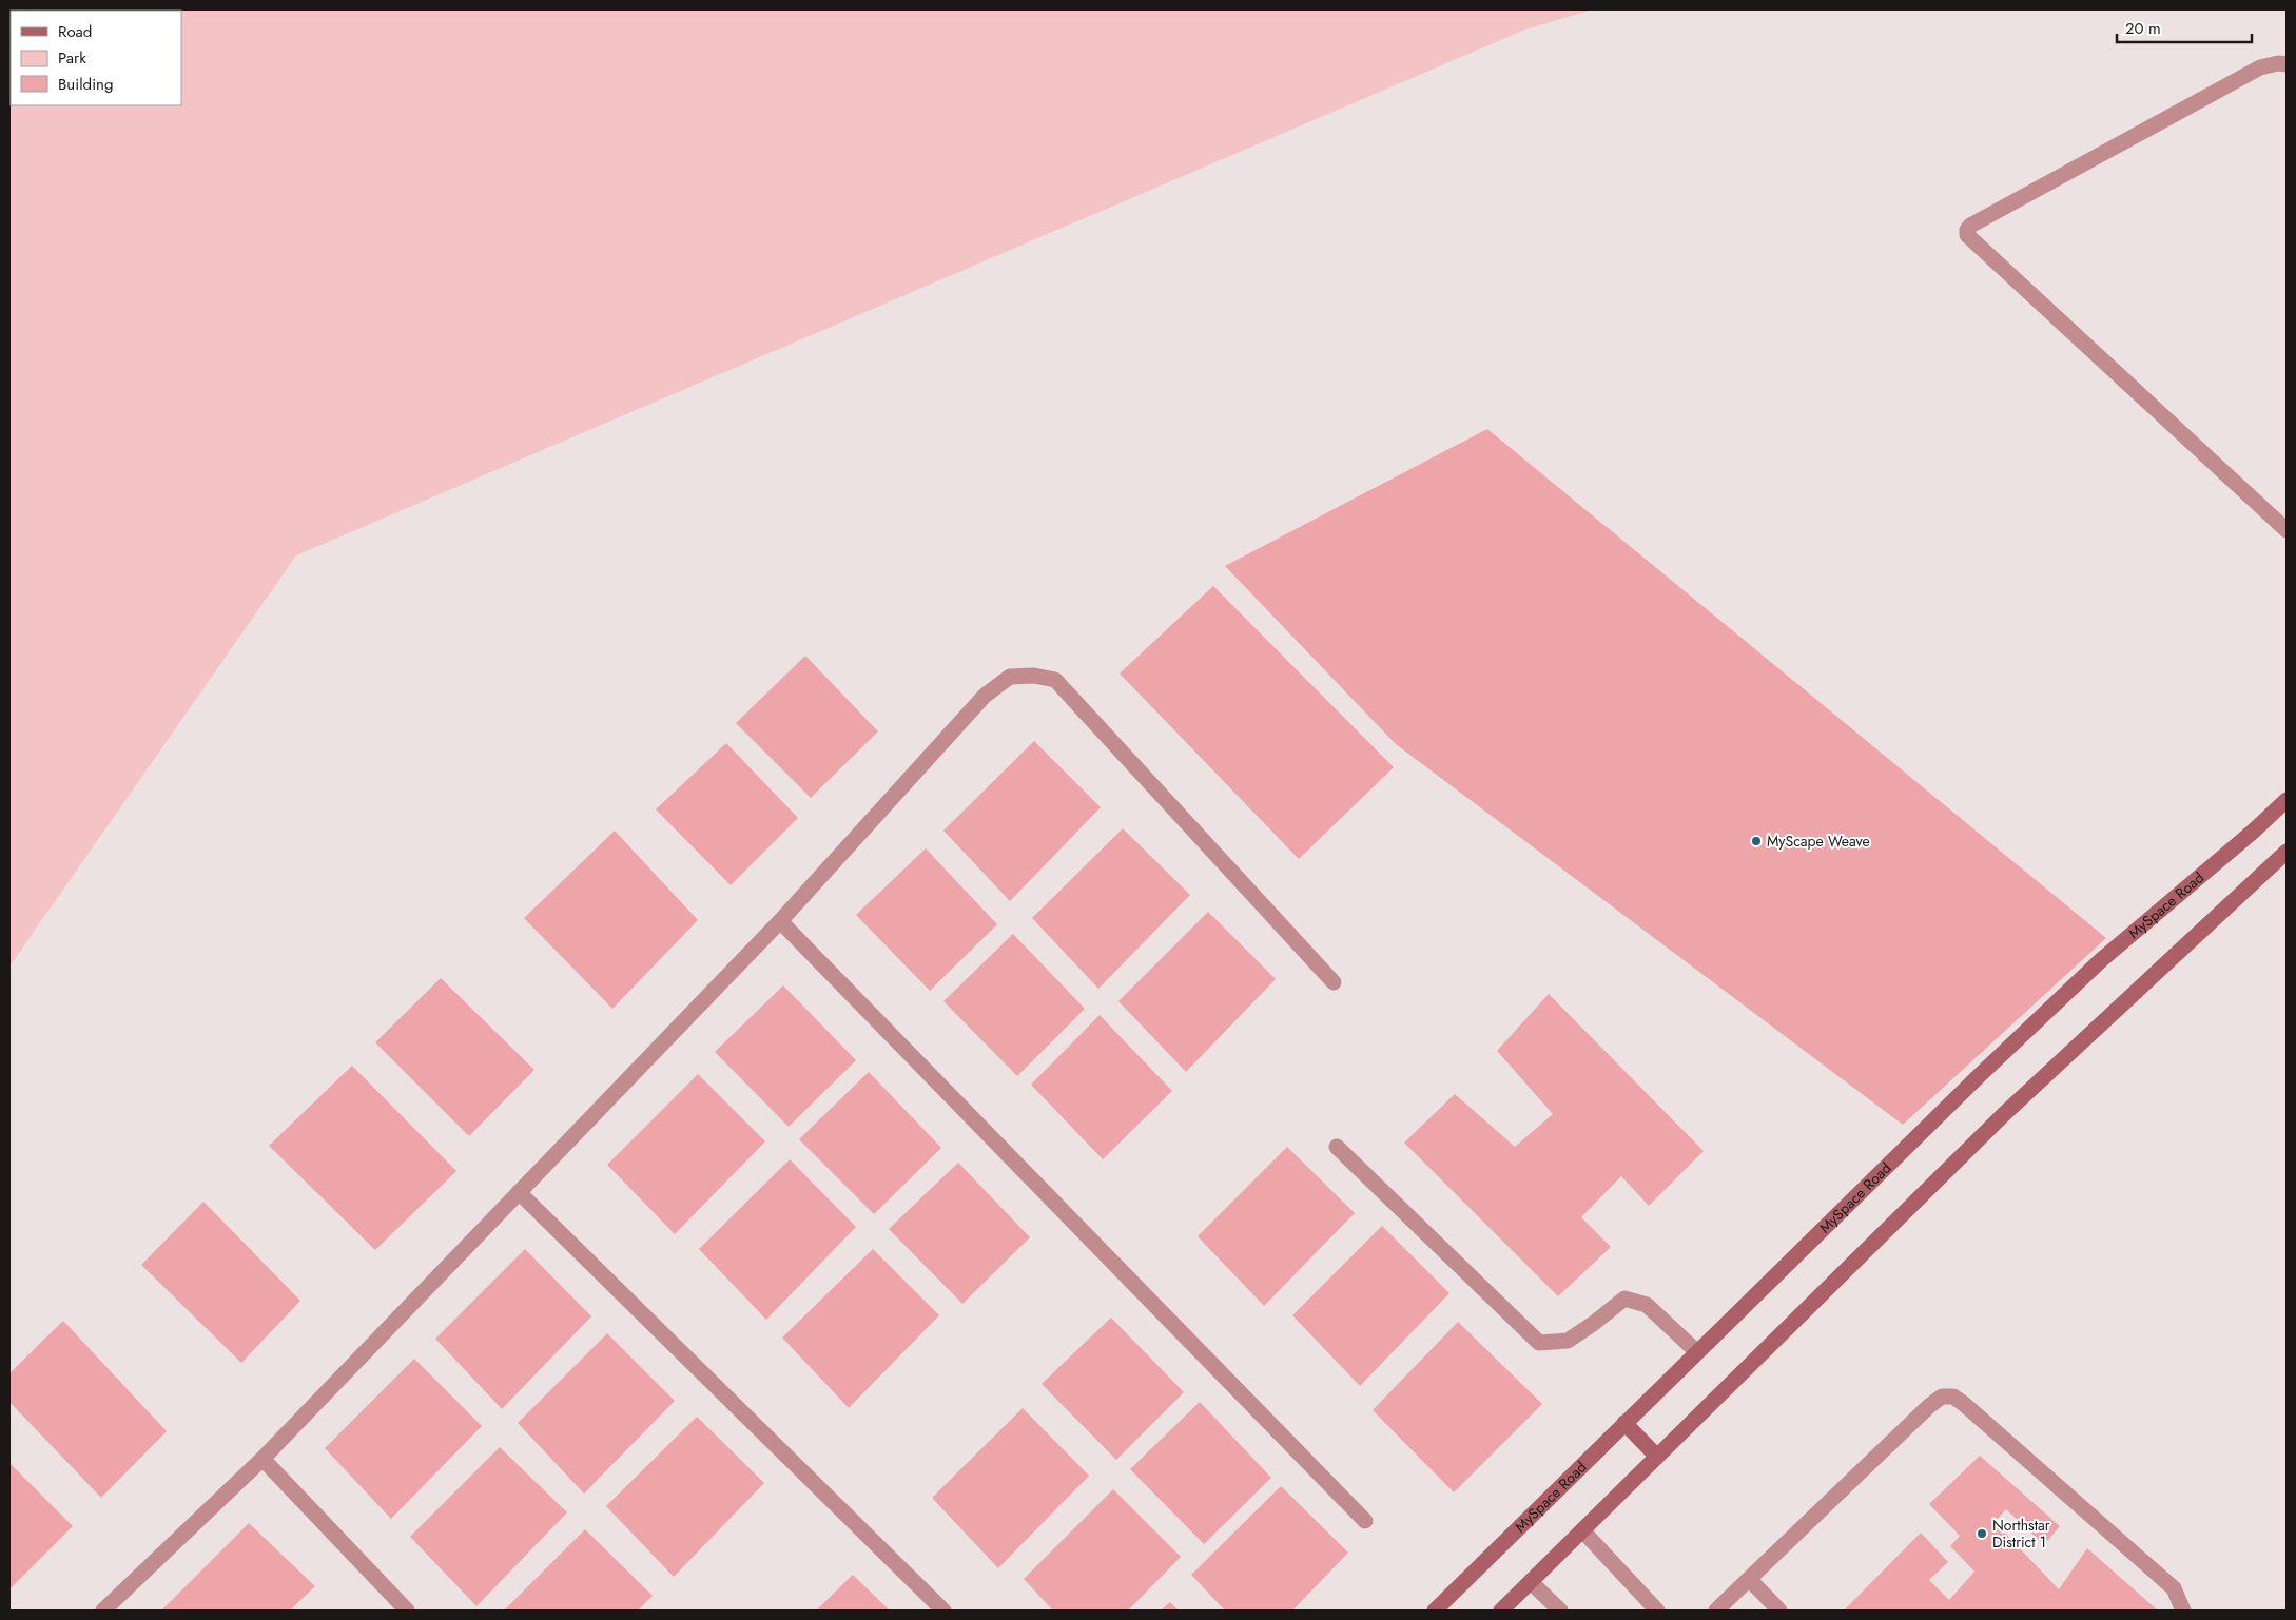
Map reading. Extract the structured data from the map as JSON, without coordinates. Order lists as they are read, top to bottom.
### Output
{
  "streets": {
    "street": ["MySpace Road"]
  },
  "places": ["MyScape Weave", "Northstar District 1"],
  "legend": ["Road", "Park", "Building"],
  "scale_bar": "20 m"
}
